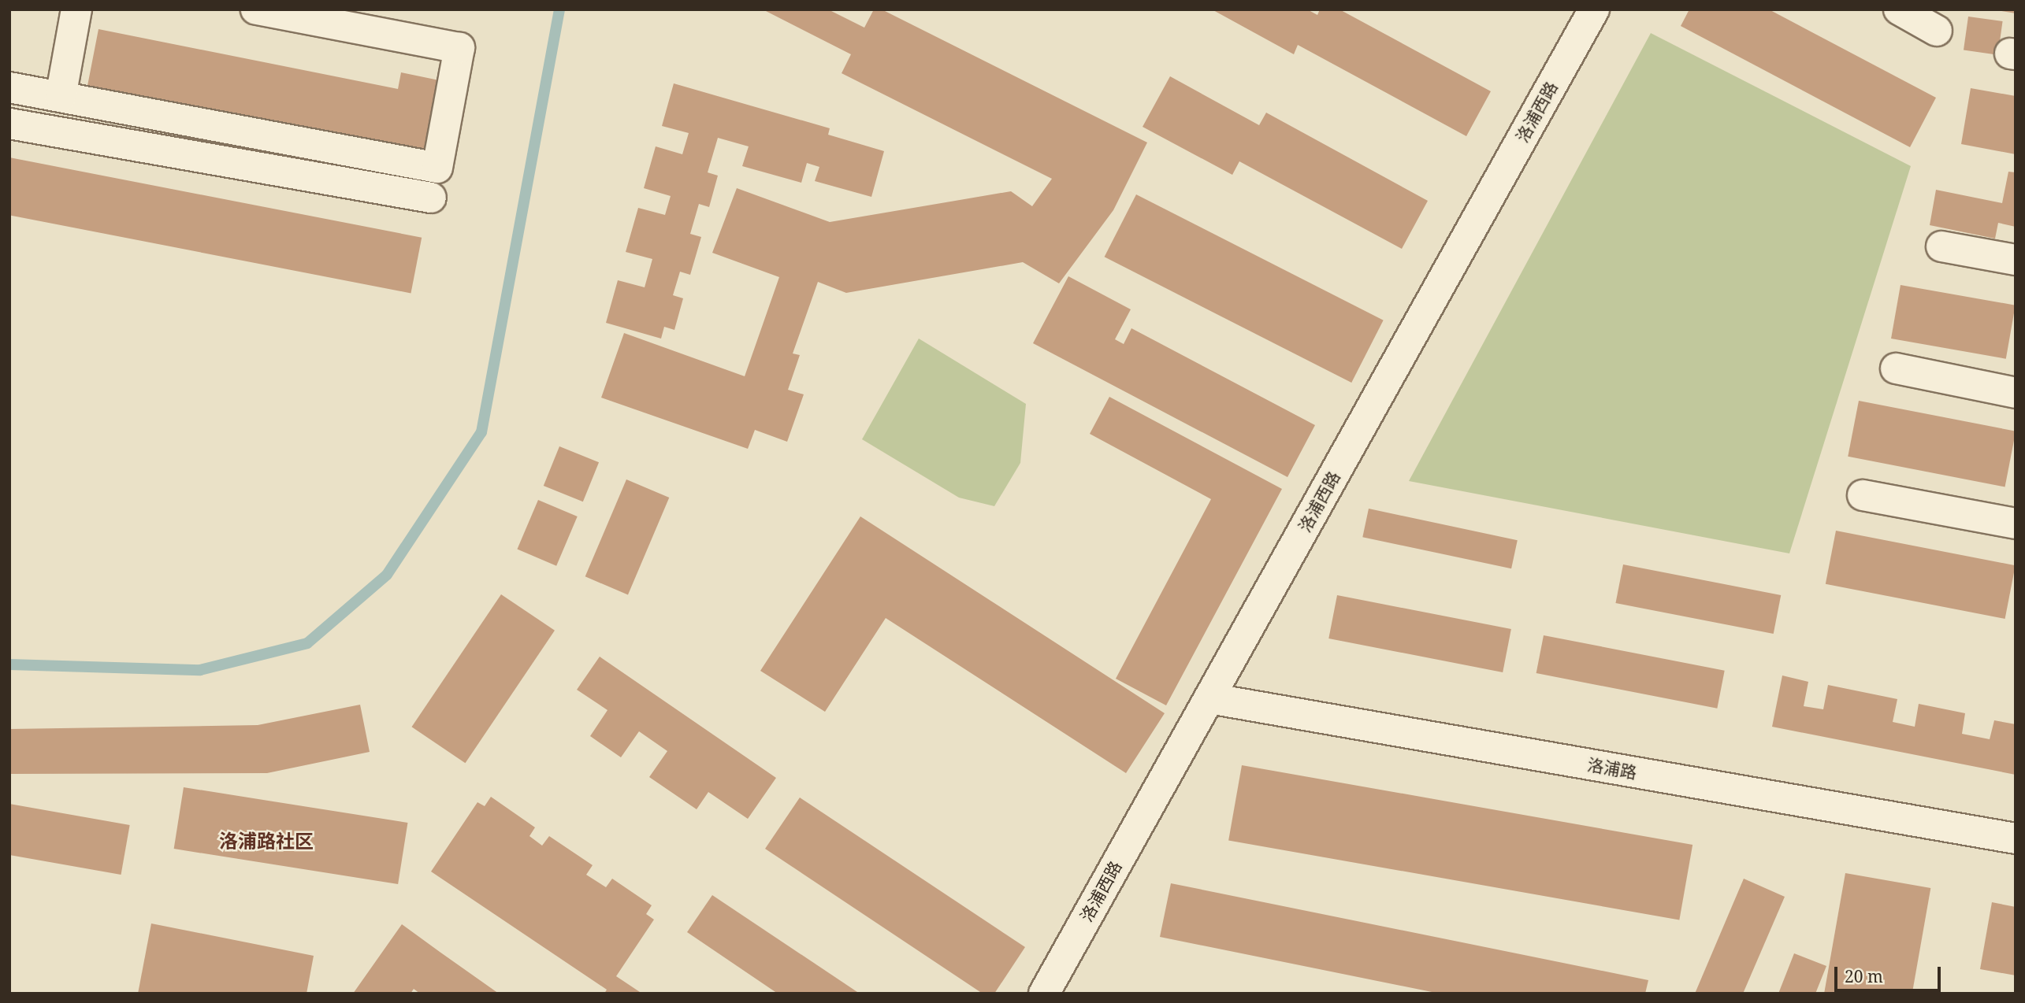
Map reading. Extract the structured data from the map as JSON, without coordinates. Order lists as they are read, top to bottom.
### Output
{
  "streets": {
    "street": ["洛浦西路", "洛浦路"]
  },
  "crossings": [
    ["洛浦西路", "洛浦路"]
  ],
  "districts": ["洛浦路社区"],
  "scale_bar": "20 m"
}
